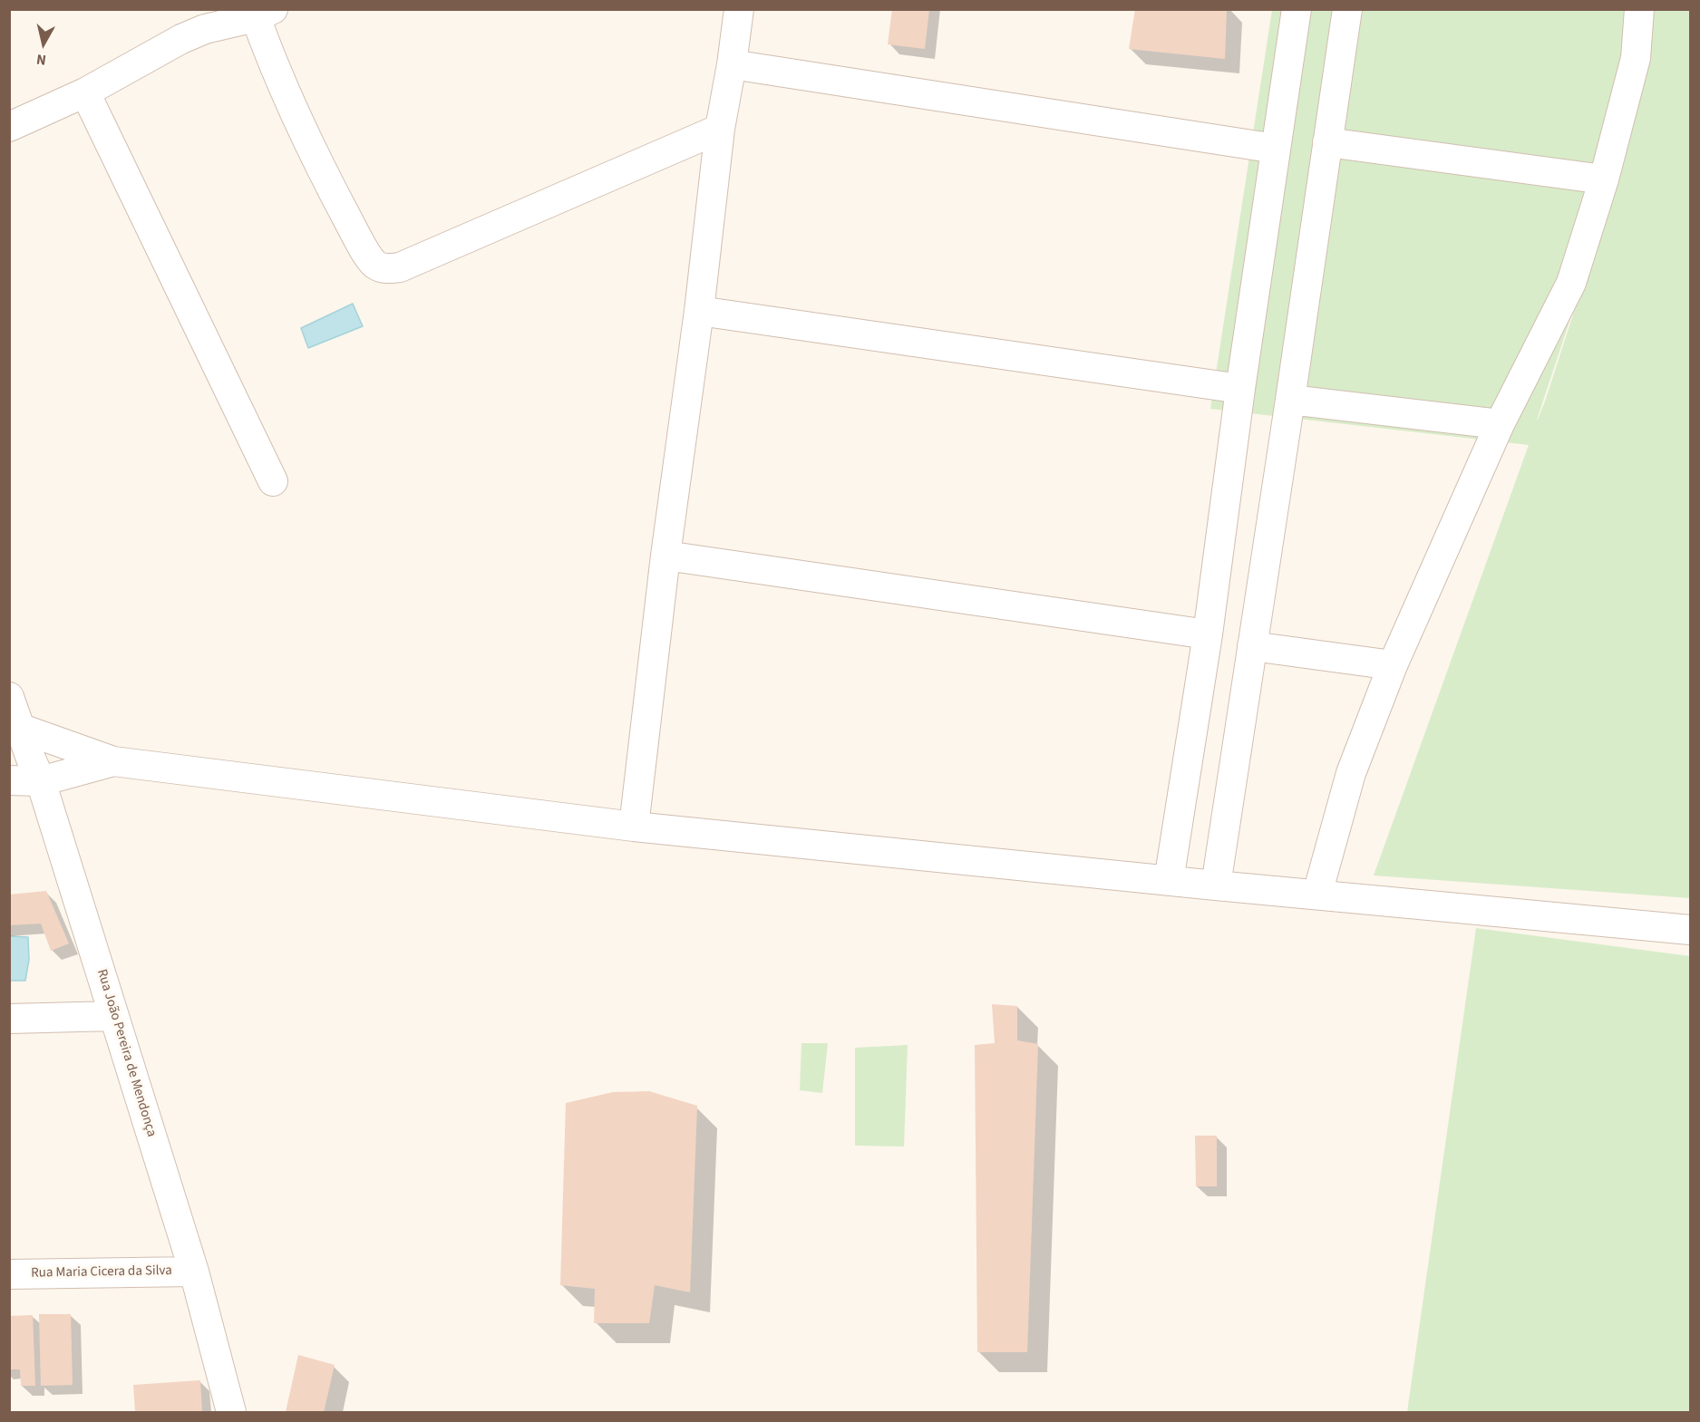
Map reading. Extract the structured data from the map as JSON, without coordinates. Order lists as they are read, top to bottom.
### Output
{
  "streets": {
    "street": ["Rua João Pereira de Mendonça", "Rua Maria Cicera da Silva"]
  },
  "crossings": [
    ["Rua João Pereira de Mendonça", "Rua Maria Cicera da Silva"]
  ],
  "north": "bottom"
}
